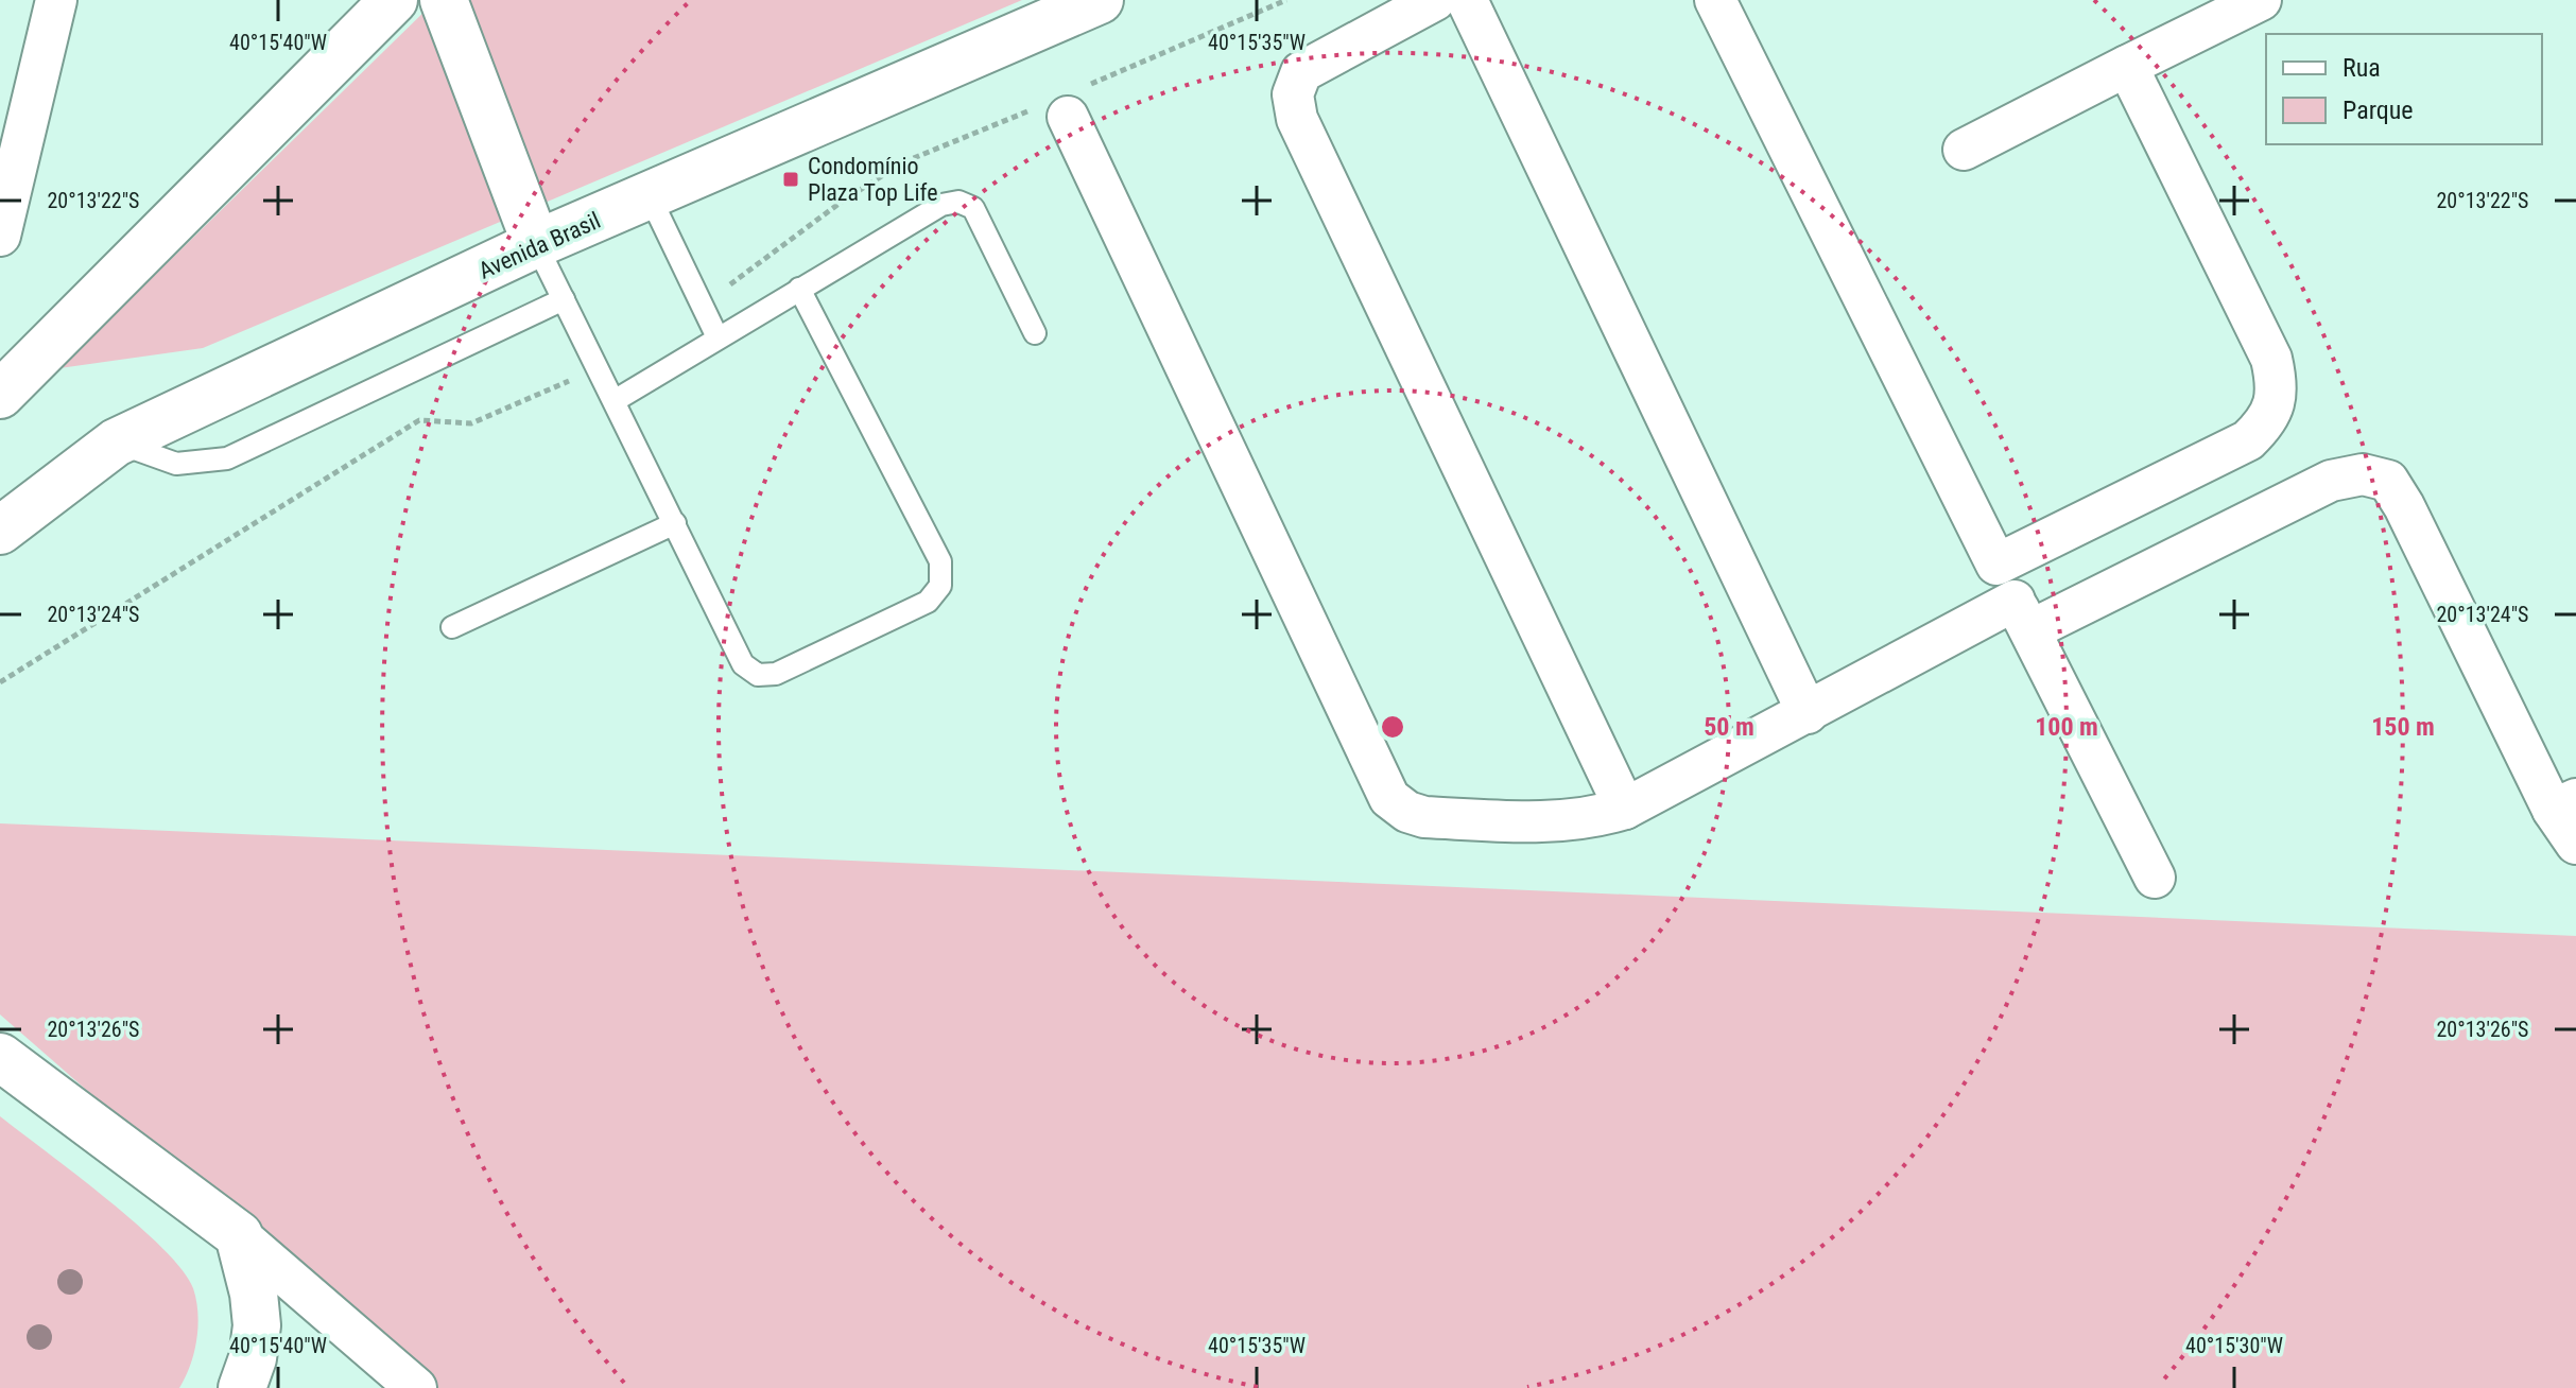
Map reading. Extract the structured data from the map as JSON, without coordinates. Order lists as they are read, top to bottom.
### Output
{
  "streets": {
    "street": ["Avenida Brasil"]
  },
  "places": {
    "transit": ["Condomínio Plaza Top Life"]
  },
  "legend": ["Rua", "Parque"],
  "coordinates": [
    "40°15'40\"W",
    "40°15'35\"W",
    "20°13'22\"S",
    "20°13'24\"S",
    "20°13'26\"S",
    "40°15'30\"W"
  ],
  "rings": ["50 m", "100 m", "150 m"]
}
